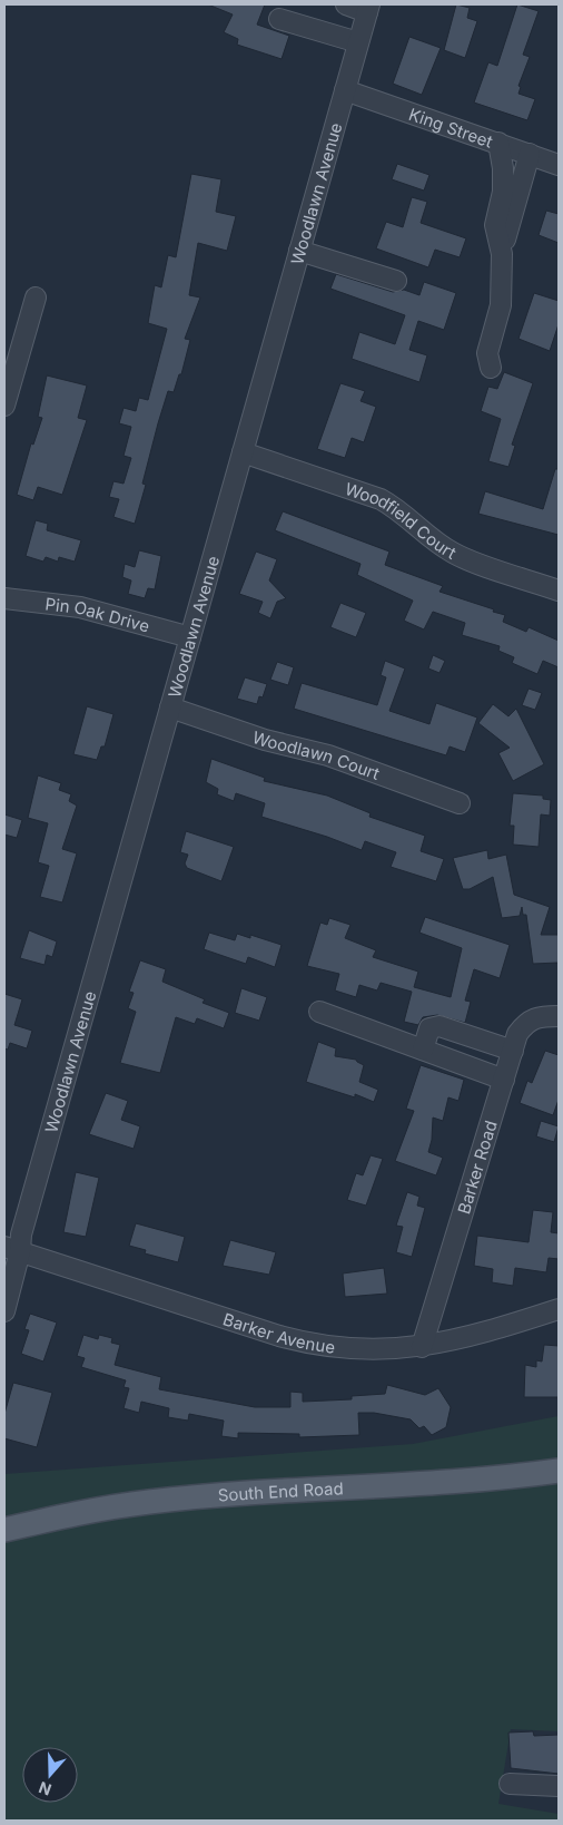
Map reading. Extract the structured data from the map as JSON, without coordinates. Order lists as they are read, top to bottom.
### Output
{
  "streets": {
    "main road": ["South End Road"],
    "street": [
      "King Street",
      "Woodlawn Avenue",
      "Woodfield Court",
      "Pin Oak Drive",
      "Woodlawn Court",
      "Barker Road",
      "Barker Avenue"
    ]
  },
  "crossings": [
    ["King Street", "Woodlawn Avenue"],
    ["Woodlawn Avenue", "Woodfield Court"],
    ["Woodlawn Avenue", "Pin Oak Drive"],
    ["Woodlawn Avenue", "Woodlawn Court"],
    ["Woodlawn Avenue", "Barker Avenue"],
    ["Barker Road", "Barker Avenue"]
  ],
  "north": "bottom"
}
